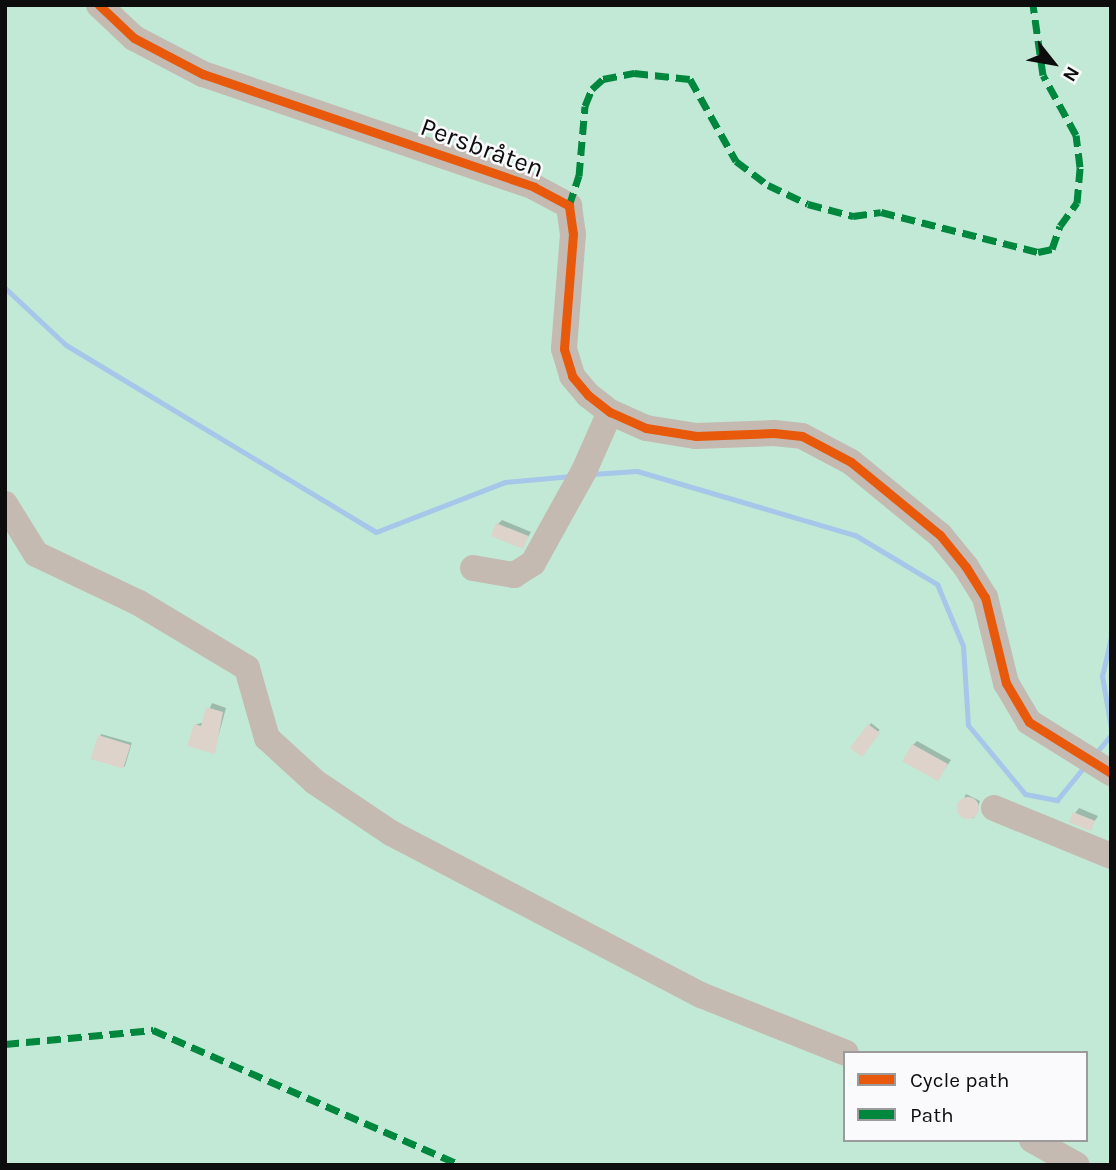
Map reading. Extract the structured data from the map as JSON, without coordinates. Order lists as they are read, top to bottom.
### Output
{
  "streets": {
    "street": ["Persbråten"]
  },
  "legend": ["Cycle path", "Path"],
  "north": "bottom right"
}
